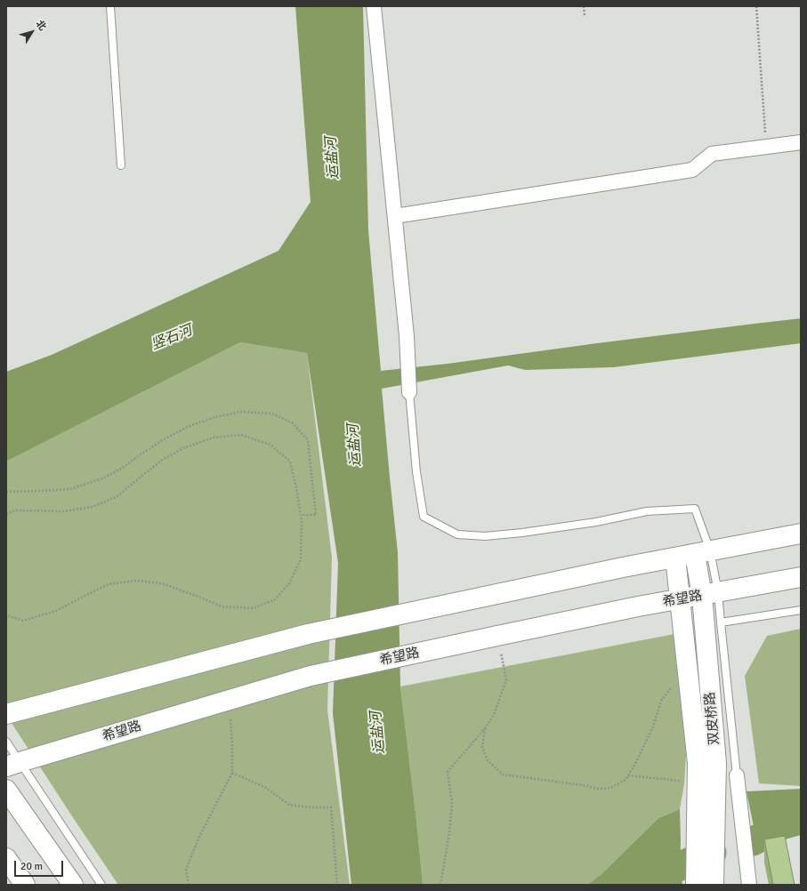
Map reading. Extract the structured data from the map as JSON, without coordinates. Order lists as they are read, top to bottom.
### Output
{
  "streets": {
    "main road": ["希望路", "双皮桥路"]
  },
  "crossings": [
    ["希望路", "双皮桥路"]
  ],
  "water": ["运盐河", "竖石河"],
  "scale_bar": "20 m",
  "north": "top right"
}
